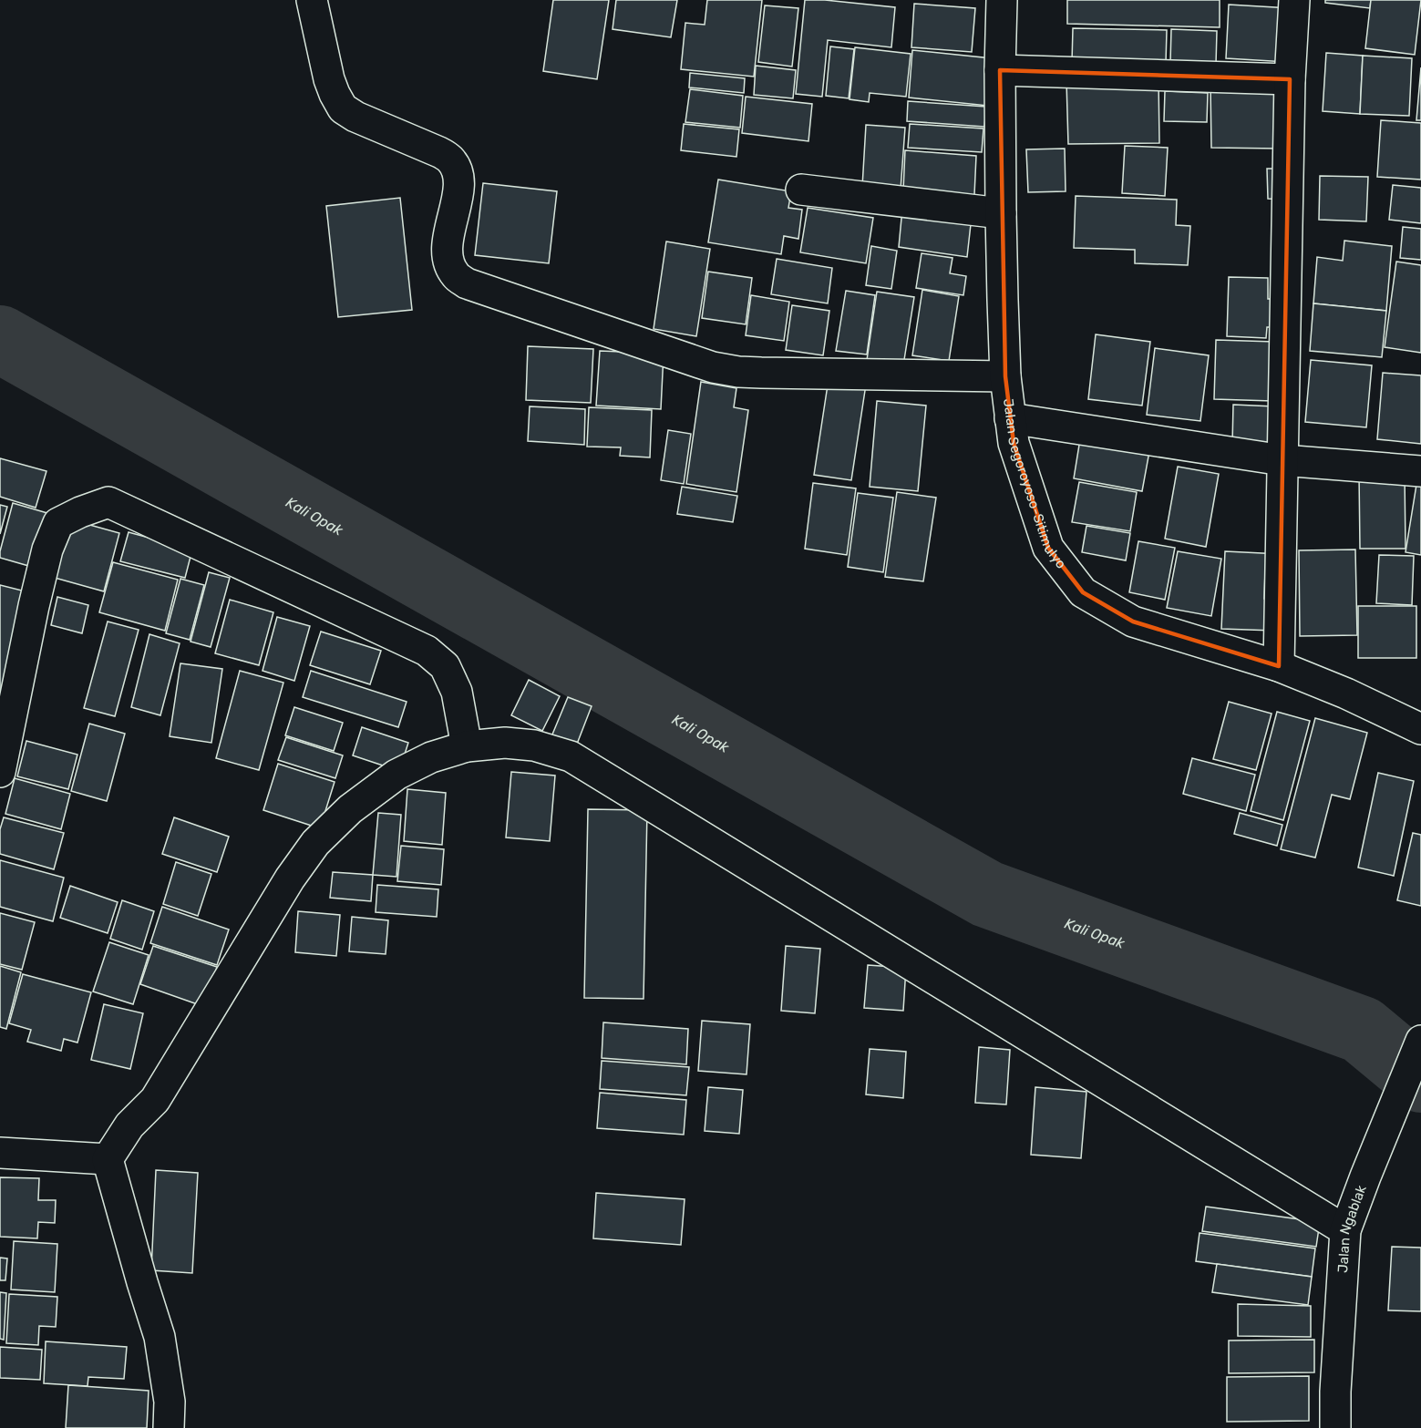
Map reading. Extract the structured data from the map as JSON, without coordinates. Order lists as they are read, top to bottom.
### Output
{
  "streets": {
    "street": ["Jalan Segoroyoso-Sitimulyo", "Jalan Ngablak"]
  },
  "water": ["Kali Opak"]
}
